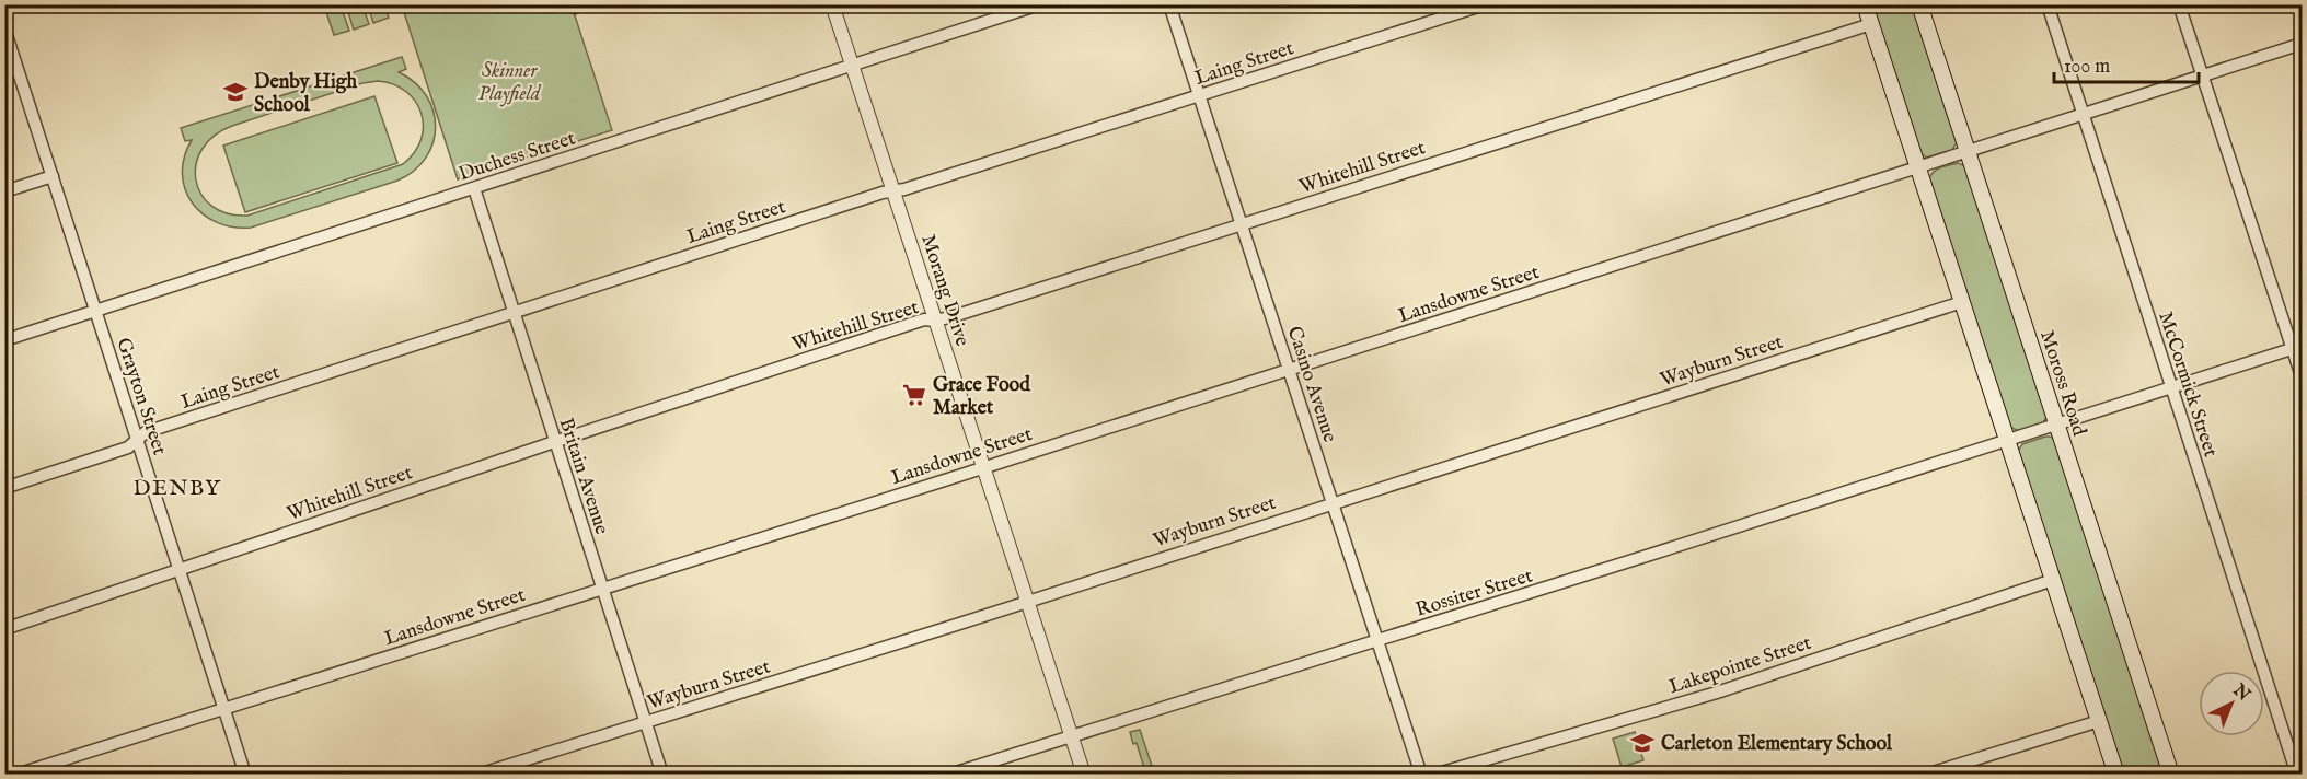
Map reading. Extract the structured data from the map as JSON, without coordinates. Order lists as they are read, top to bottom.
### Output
{
  "streets": {
    "main road": ["Moross Road"],
    "street": [
      "Laing Street",
      "Duchess Street",
      "Whitehill Street",
      "Morang Drive",
      "Lansdowne Street",
      "Wayburn Street",
      "Casino Avenue",
      "McCormick Street",
      "Grayton Street",
      "Britain Avenue",
      "Rossiter Street",
      "Lakepointe Street"
    ]
  },
  "crossings": [
    ["Laing Street", "Morang Drive"],
    ["Laing Street", "Casino Avenue"],
    ["Laing Street", "Grayton Street"],
    ["Laing Street", "Britain Avenue"],
    ["Duchess Street", "Morang Drive"],
    ["Duchess Street", "Grayton Street"],
    ["Duchess Street", "Britain Avenue"],
    ["Whitehill Street", "Morang Drive"],
    ["Whitehill Street", "Casino Avenue"],
    ["Whitehill Street", "Grayton Street"],
    ["Whitehill Street", "Britain Avenue"],
    ["Morang Drive", "Lansdowne Street"],
    ["Morang Drive", "Wayburn Street"],
    ["Morang Drive", "Rossiter Street"],
    ["Lansdowne Street", "Moross Road"],
    ["Lansdowne Street", "Casino Avenue"],
    ["Lansdowne Street", "McCormick Street"],
    ["Lansdowne Street", "Grayton Street"],
    ["Lansdowne Street", "Britain Avenue"],
    ["Wayburn Street", "Casino Avenue"],
    ["Wayburn Street", "Britain Avenue"],
    ["Moross Road", "Rossiter Street"],
    ["Casino Avenue", "Rossiter Street"],
    ["McCormick Street", "Rossiter Street"]
  ],
  "districts": ["DENBY"],
  "parks": ["Skinner Playfield"],
  "places": {
    "school or university": ["Denby High School", "Carleton Elementary School"],
    "supermarket": ["Grace Food Market"]
  },
  "scale_bar": "100 m",
  "north": "top right"
}
